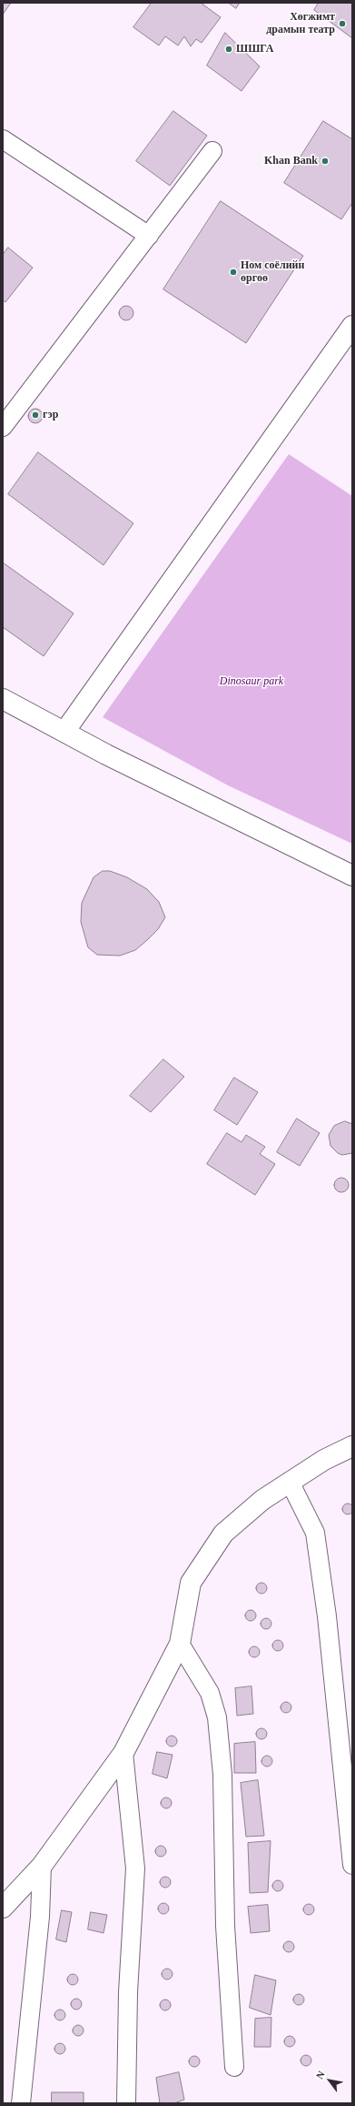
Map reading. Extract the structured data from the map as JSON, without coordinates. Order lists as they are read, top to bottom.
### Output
{
  "parks": ["Dinosaur park"],
  "places": [
    "Хөгжимт драмын театр",
    "ШШГА",
    "Khan Bank",
    "Ном соёлийн өргөө",
    "гэр"
  ],
  "north": "top left"
}
